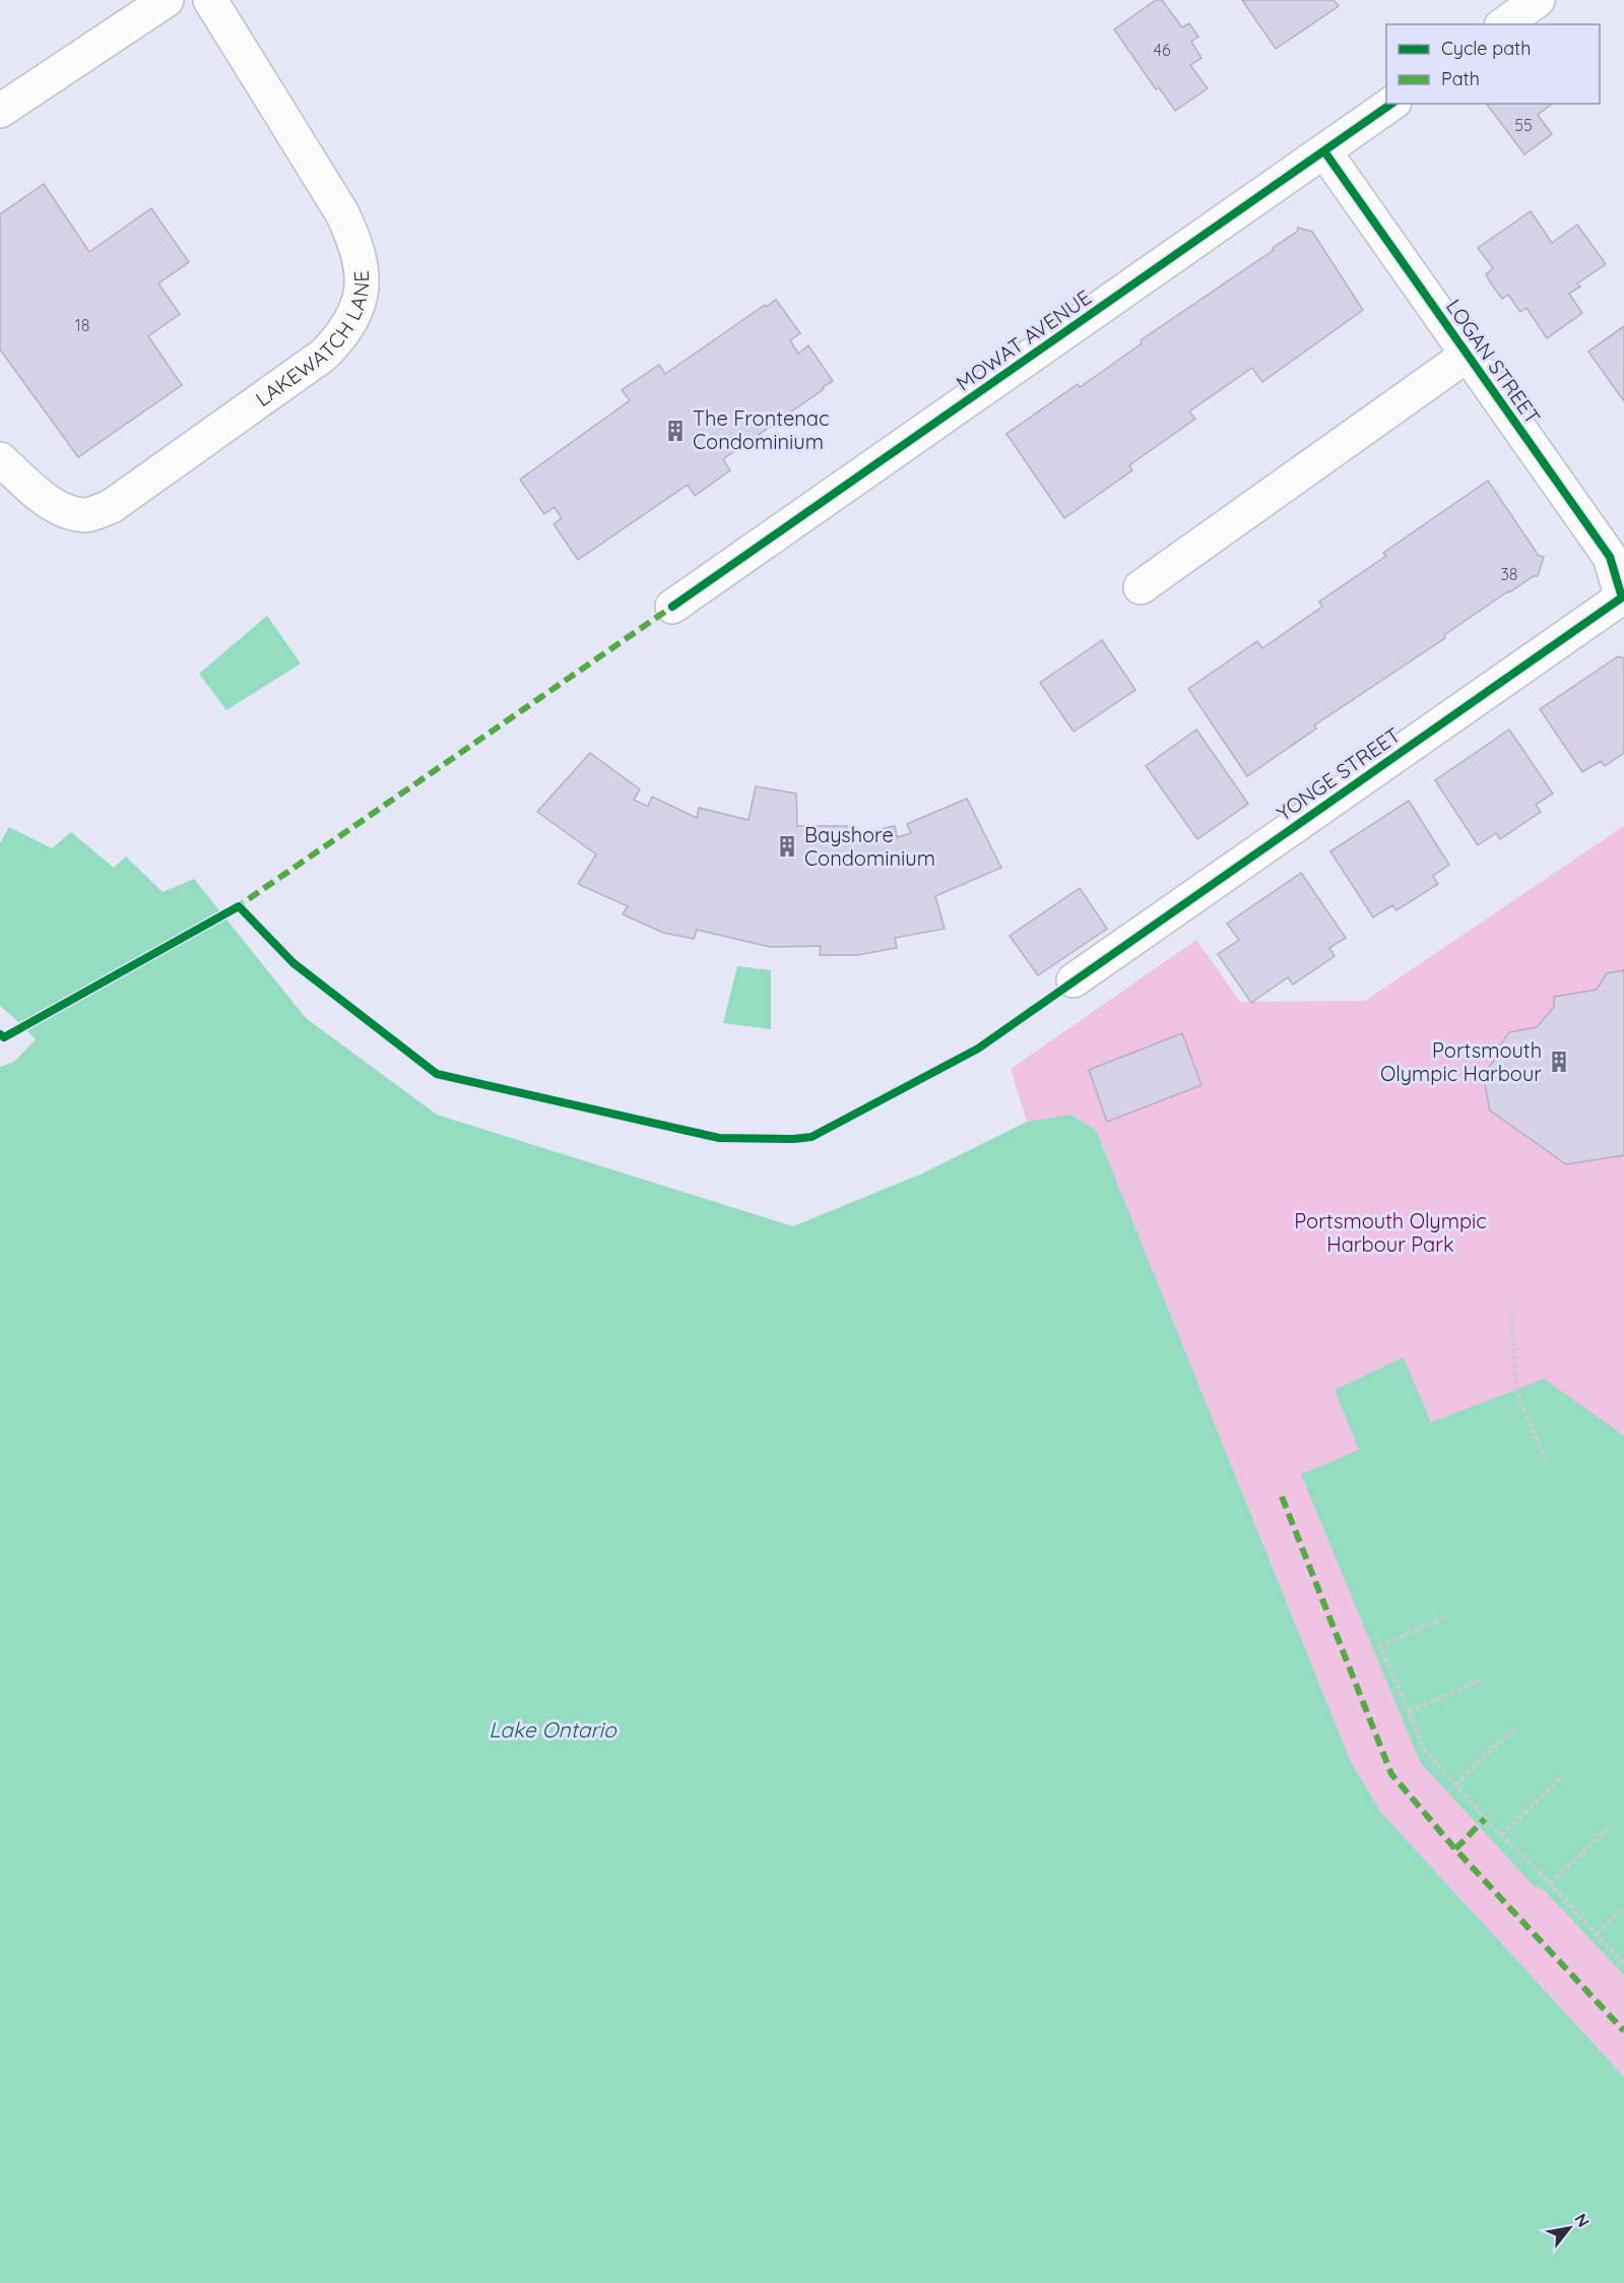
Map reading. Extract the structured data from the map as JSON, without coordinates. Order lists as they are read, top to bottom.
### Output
{
  "streets": {
    "street": [
      "LAKEWATCH LANE",
      "MOWAT AVENUE",
      "LOGAN STREET",
      "YONGE STREET"
    ]
  },
  "crossings": [
    ["MOWAT AVENUE", "LOGAN STREET"],
    ["LOGAN STREET", "YONGE STREET"]
  ],
  "water": ["Lake Ontario"],
  "parks": ["Portsmouth Olympic Harbour Park"],
  "places": {
    "building": ["The Frontenac Condominium", "Bayshore Condominium", "Portsmouth Olympic Harbour"]
  },
  "house_numbers": [
    "46",
    "55",
    "18",
    "38"
  ],
  "legend": ["Cycle path", "Path"],
  "north": "top right"
}
